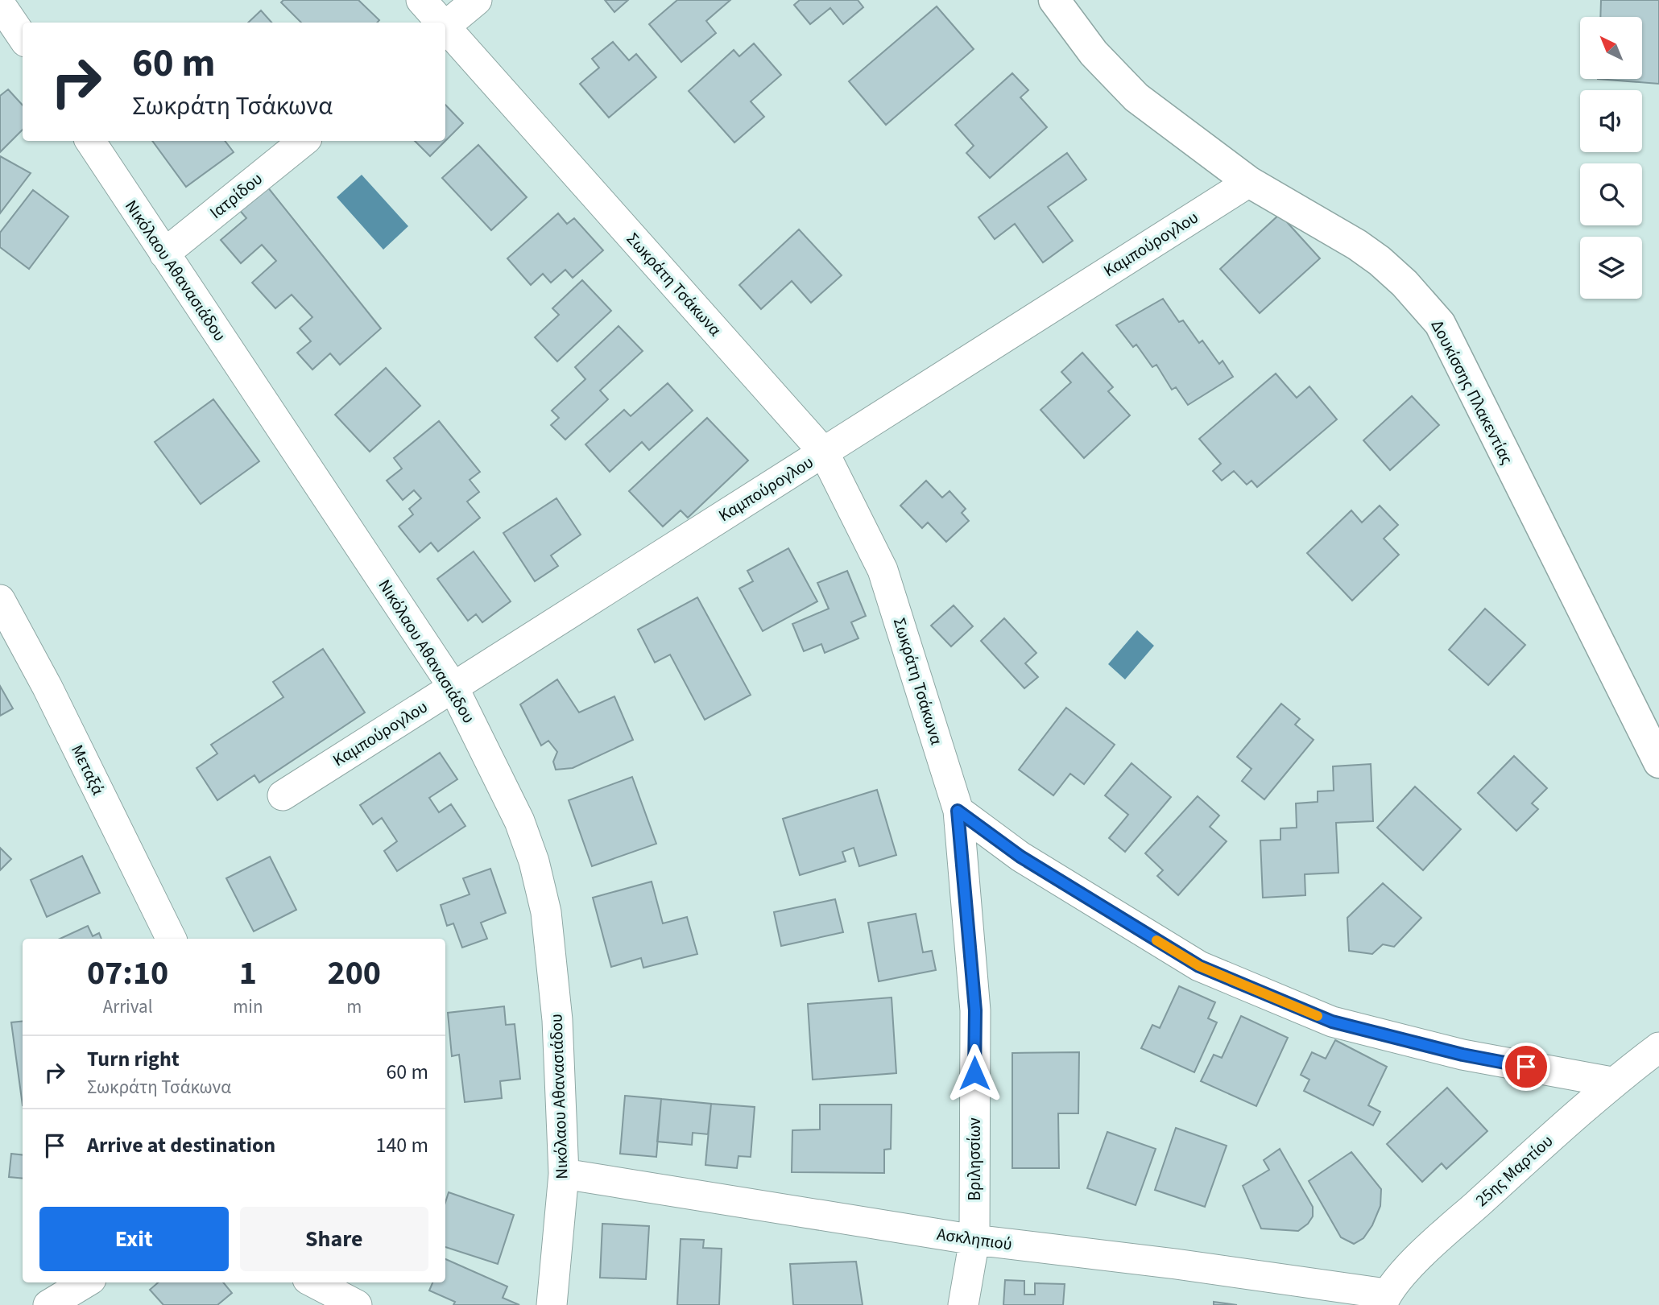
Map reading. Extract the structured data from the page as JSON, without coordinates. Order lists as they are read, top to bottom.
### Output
{
  "streets": {
    "main road": ["Δουκίσσης Πλακεντίας"],
    "street": [
      "Ιατρίδου",
      "Καμπούρογλου",
      "Νικόλαου Αθανασιάδου",
      "Σωκράτη Τσάκωνα",
      "Μεταξά",
      "Βριλησσίων",
      "25ης Μαρτίου",
      "Ασκληπιού"
    ]
  },
  "crossings": [
    ["Ιατρίδου", "Νικόλαου Αθανασιάδου"],
    ["Καμπούρογλου", "Νικόλαου Αθανασιάδου"],
    ["Καμπούρογλου", "Σωκράτη Τσάκωνα"],
    ["Καμπούρογλου", "Δουκίσσης Πλακεντίας"],
    ["Νικόλαου Αθανασιάδου", "Ασκληπιού"],
    ["Σωκράτη Τσάκωνα", "Βριλησσίων"],
    ["Βριλησσίων", "Ασκληπιού"],
    ["25ης Μαρτίου", "Ασκληπιού"]
  ],
  "north": "top left",
  "page": {
    "turn": ["60 m", "Σωκράτη Τσάκωνα"],
    "eta": [
      "07:10",
      "Arrival",
      "1",
      "min",
      "200",
      "m"
    ],
    "list": [
      {
        "name": "Turn right",
        "note": "Σωκράτη Τσάκωνα",
        "value": "60 m"
      },
      {
        "name": "Arrive at destination",
        "value": "140 m"
      }
    ],
    "buttons": ["Exit", "Share"]
  }
}
